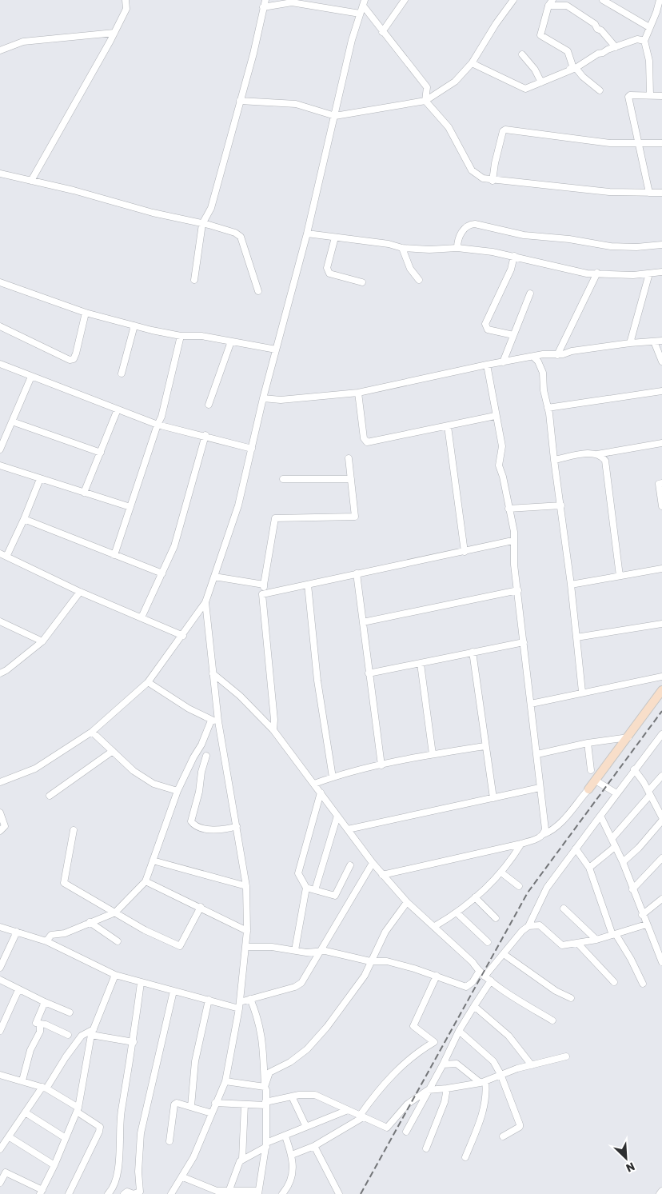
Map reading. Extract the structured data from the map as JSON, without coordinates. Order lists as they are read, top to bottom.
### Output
{
  "north": "bottom right"
}
